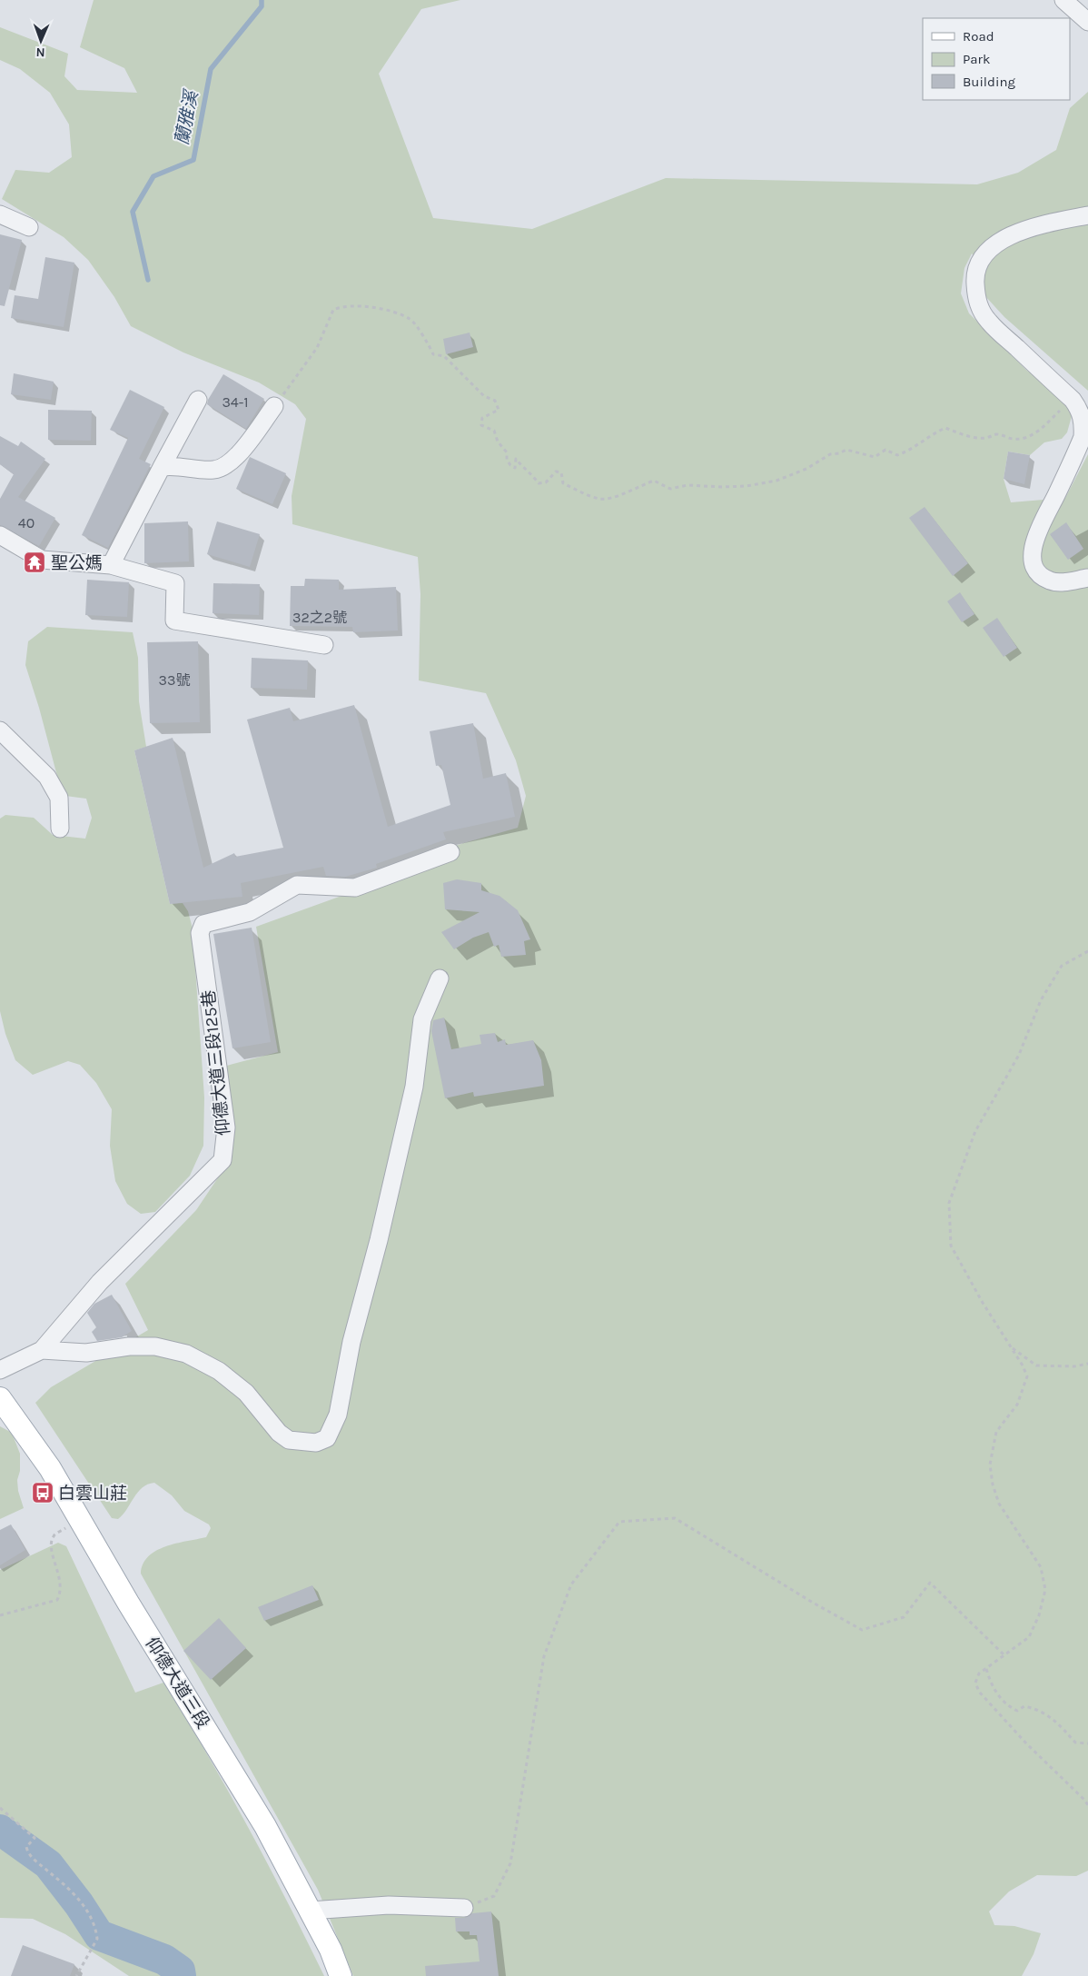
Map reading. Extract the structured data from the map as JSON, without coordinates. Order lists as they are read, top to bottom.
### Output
{
  "streets": {
    "main road": ["仰德大道三段"],
    "street": ["仰德大道三段125巷"]
  },
  "water": ["蘭雅溪"],
  "places": {
    "temple": ["聖公媽"],
    "bus stop": ["白雲山莊"]
  },
  "house_numbers": [
    "34-1",
    "40",
    "32之2號",
    "33號"
  ],
  "legend": ["Road", "Park", "Building"],
  "north": "bottom"
}
